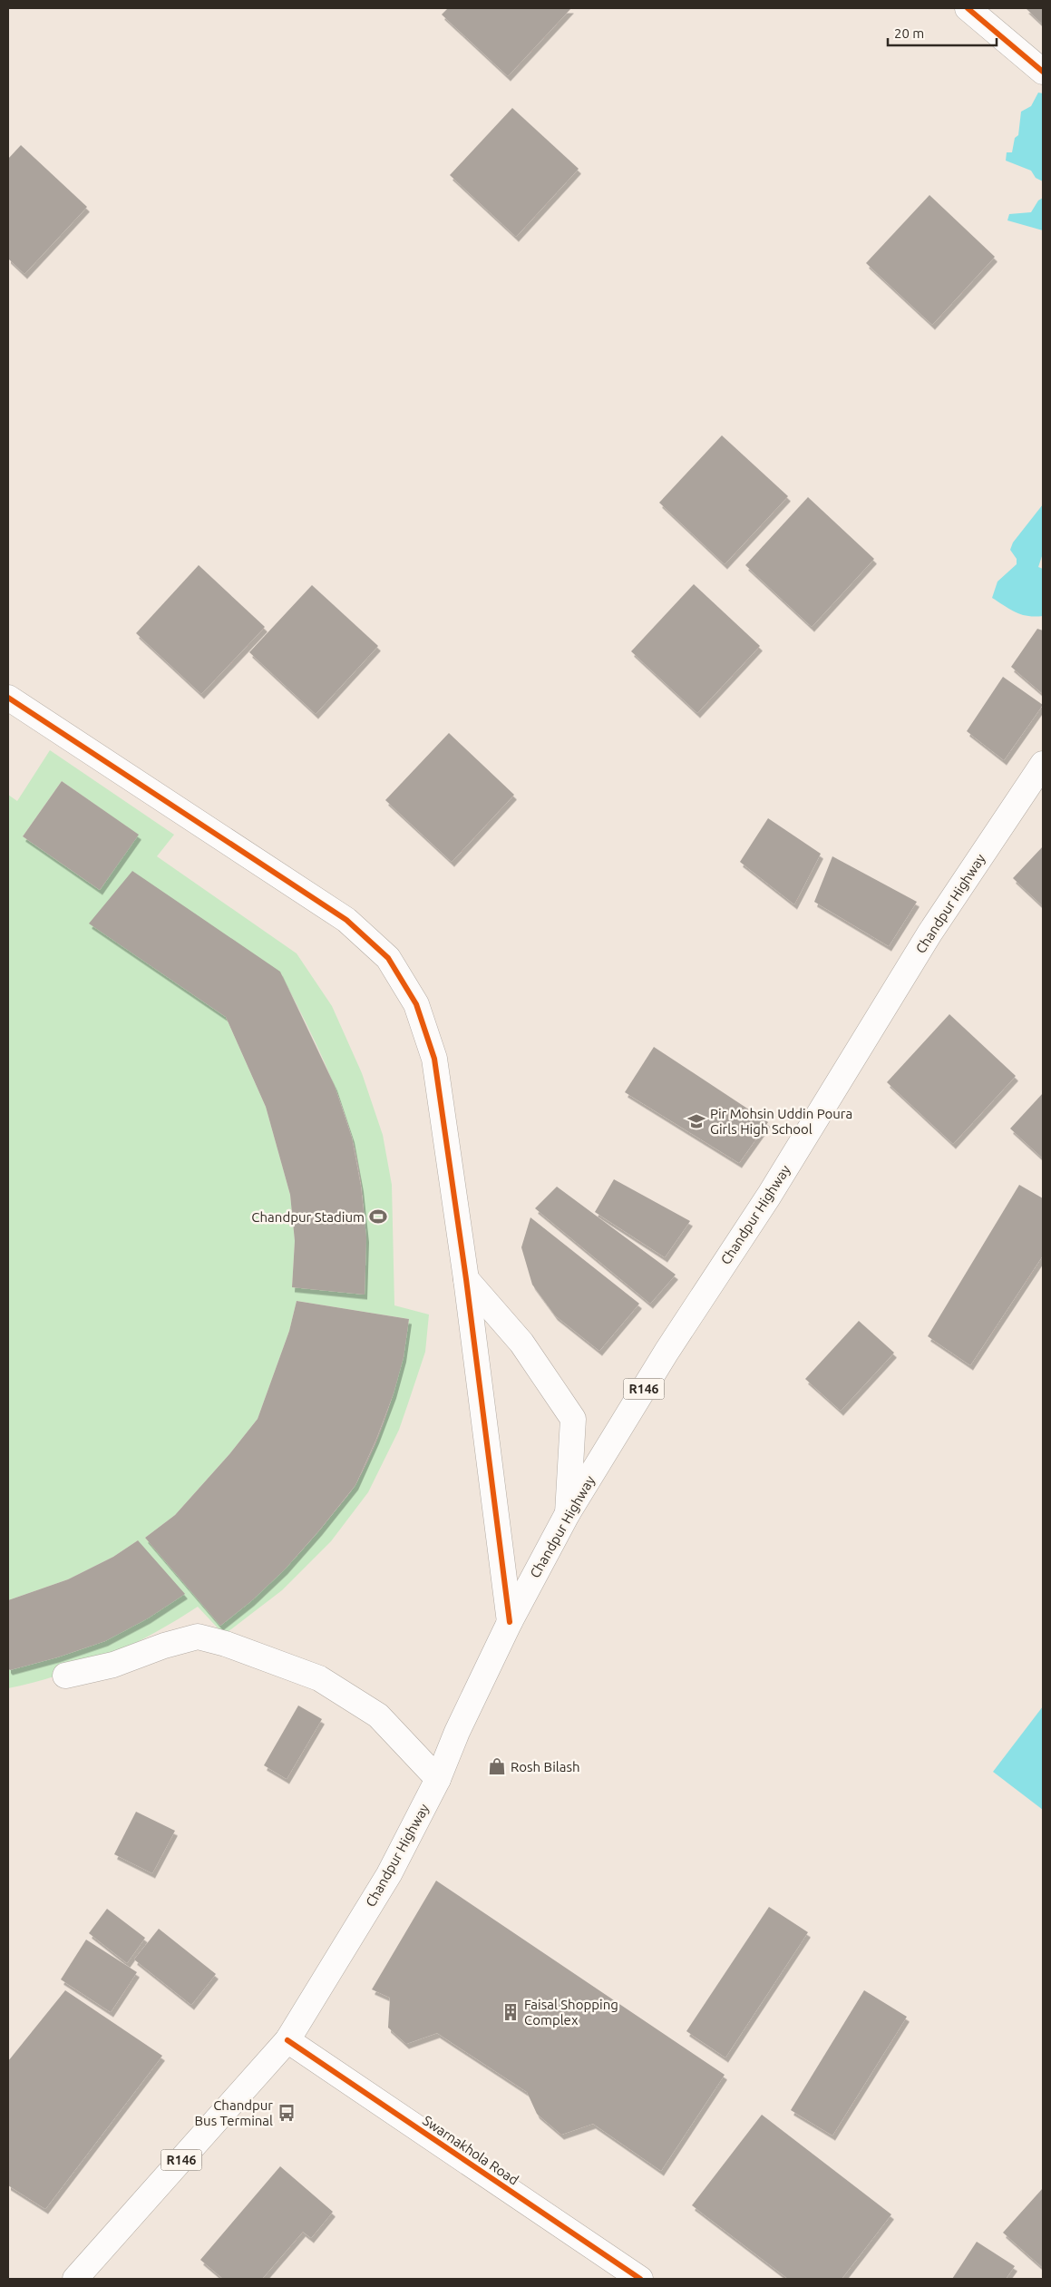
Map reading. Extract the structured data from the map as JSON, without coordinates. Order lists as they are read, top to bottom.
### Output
{
  "streets": {
    "street": ["Chandpur Highway", "R146", "Swarnakhola Road"]
  },
  "crossings": [
    ["Chandpur Highway", "Swarnakhola Road"]
  ],
  "places": {
    "school or university": ["Pir Mohsin Uddin Poura Girls High School"],
    "sports": ["Chandpur Stadium"],
    "shop": ["Rosh Bilash"],
    "building": ["Faisal Shopping Complex"],
    "bus stop": ["Chandpur Bus Terminal"]
  },
  "scale_bar": "20 m"
}
